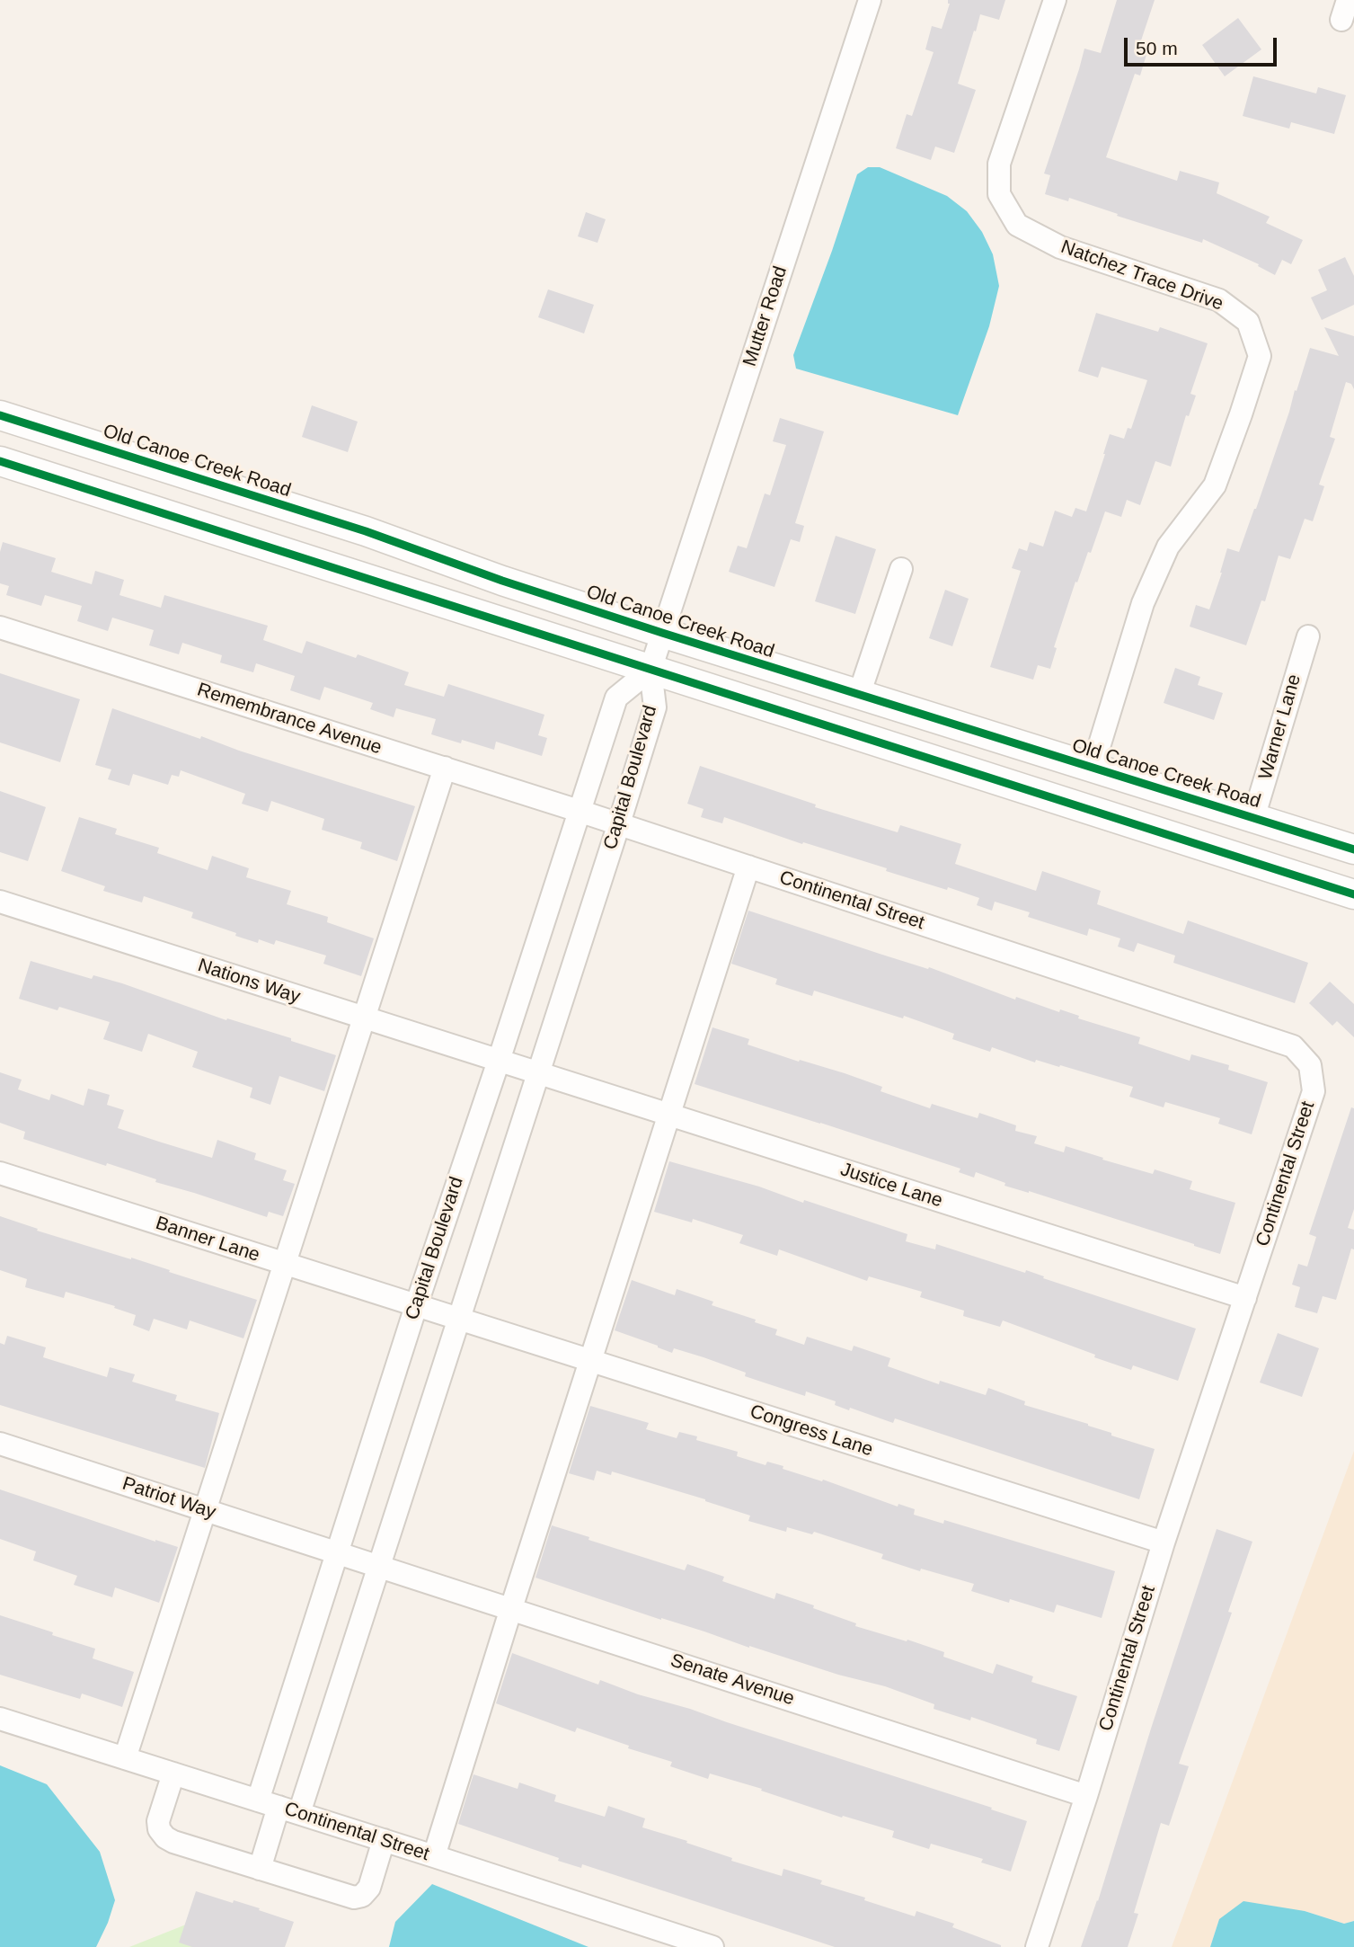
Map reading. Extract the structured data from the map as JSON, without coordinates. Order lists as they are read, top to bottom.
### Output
{
  "streets": {
    "main road": ["Old Canoe Creek Road"],
    "street": [
      "Natchez Trace Drive",
      "Mutter Road",
      "Remembrance Avenue",
      "Warner Lane",
      "Capital Boulevard",
      "Continental Street",
      "Nations Way",
      "Justice Lane",
      "Banner Lane",
      "Congress Lane",
      "Patriot Way",
      "Senate Avenue"
    ]
  },
  "crossings": [
    ["Natchez Trace Drive", "Old Canoe Creek Road"],
    ["Mutter Road", "Old Canoe Creek Road"],
    ["Mutter Road", "Capital Boulevard"],
    ["Old Canoe Creek Road", "Warner Lane"],
    ["Remembrance Avenue", "Capital Boulevard"],
    ["Remembrance Avenue", "Continental Street"],
    ["Capital Boulevard", "Continental Street"],
    ["Capital Boulevard", "Nations Way"],
    ["Capital Boulevard", "Justice Lane"],
    ["Capital Boulevard", "Banner Lane"],
    ["Capital Boulevard", "Congress Lane"],
    ["Capital Boulevard", "Patriot Way"],
    ["Capital Boulevard", "Senate Avenue"],
    ["Continental Street", "Justice Lane"],
    ["Continental Street", "Congress Lane"],
    ["Continental Street", "Senate Avenue"],
    ["Nations Way", "Justice Lane"],
    ["Banner Lane", "Congress Lane"],
    ["Patriot Way", "Senate Avenue"]
  ],
  "scale_bar": "50 m"
}
